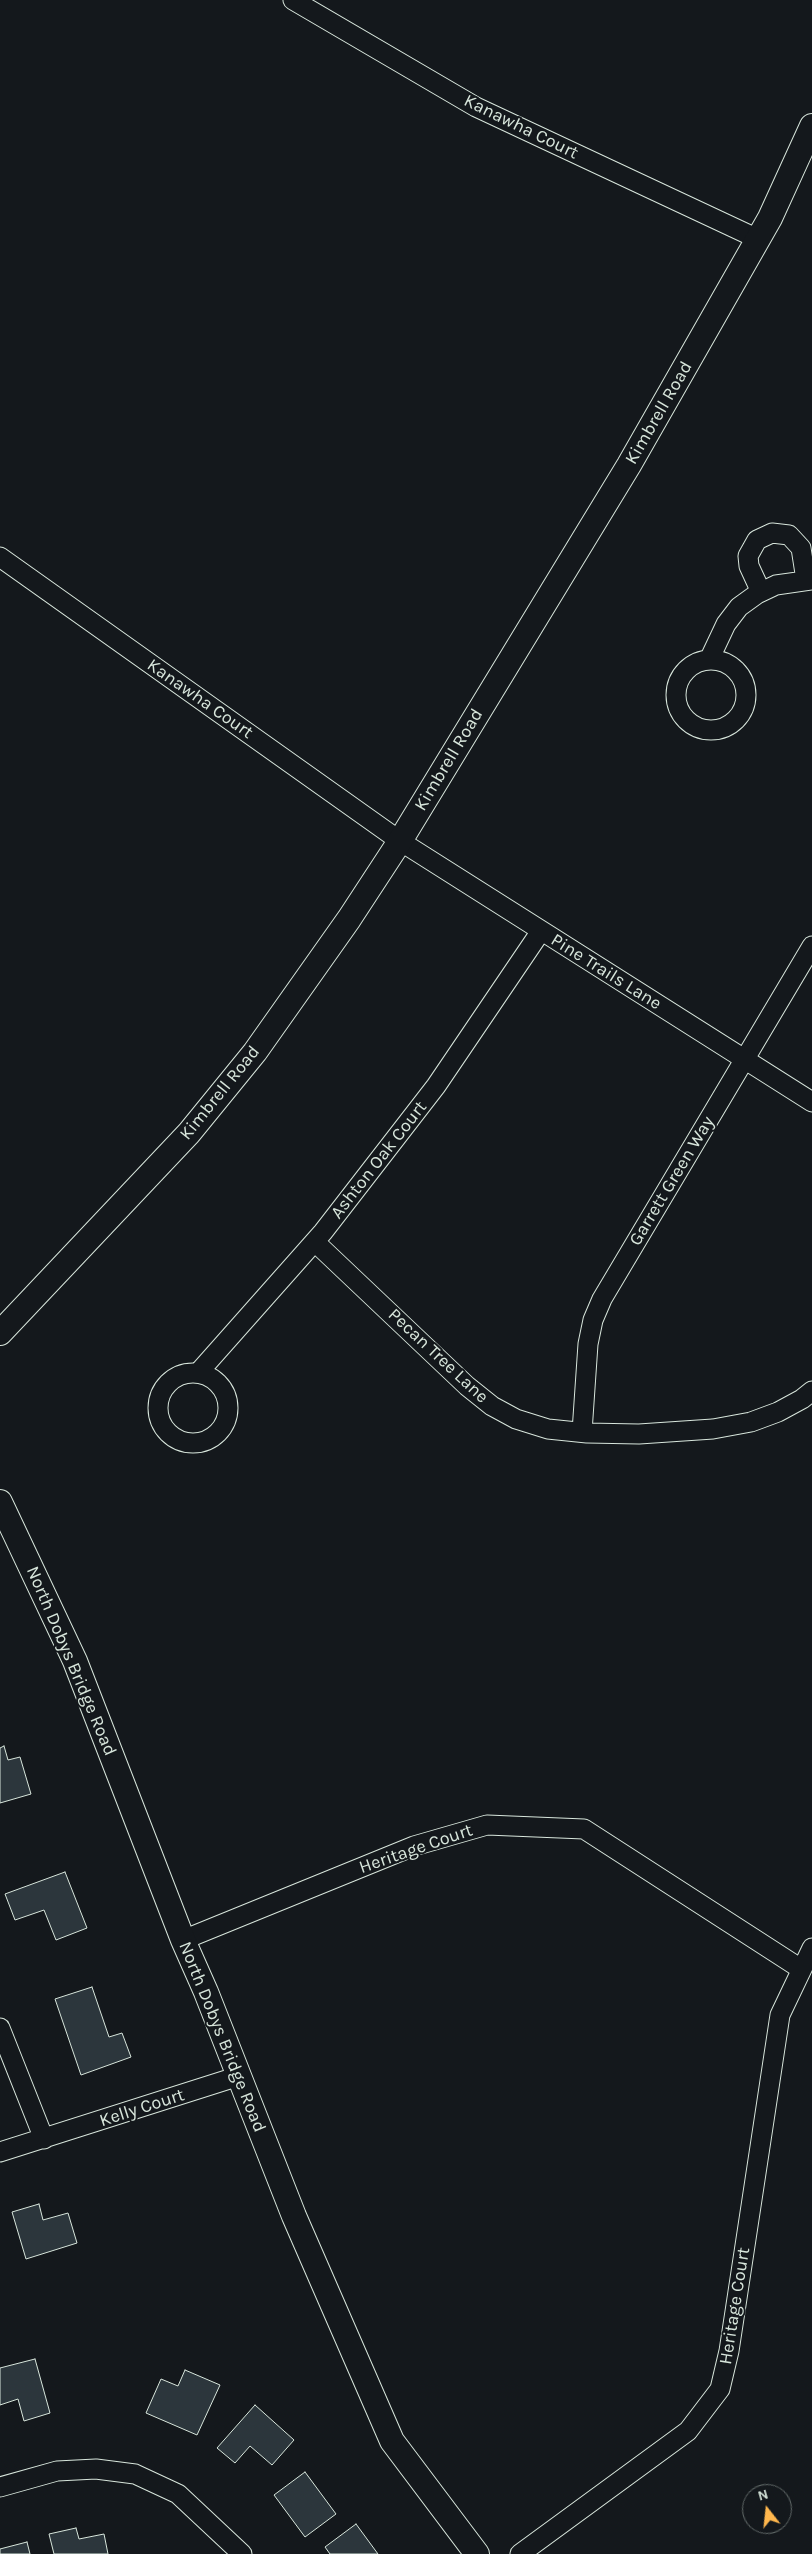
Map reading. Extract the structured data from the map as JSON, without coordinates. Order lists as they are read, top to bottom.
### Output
{
  "streets": {
    "street": [
      "Kanawha Court",
      "Kimbrell Road",
      "Pine Trails Lane",
      "Ashton Oak Court",
      "Garrett Green Way",
      "Pecan Tree Lane",
      "North Dobys Bridge Road",
      "Heritage Court",
      "Kelly Court"
    ]
  },
  "crossings": [
    ["Kanawha Court", "Kimbrell Road"],
    ["Kanawha Court", "Pine Trails Lane"],
    ["Kimbrell Road", "Pine Trails Lane"],
    ["Pine Trails Lane", "Ashton Oak Court"],
    ["Pine Trails Lane", "Garrett Green Way"],
    ["Ashton Oak Court", "Pecan Tree Lane"],
    ["Garrett Green Way", "Pecan Tree Lane"],
    ["North Dobys Bridge Road", "Heritage Court"],
    ["North Dobys Bridge Road", "Kelly Court"]
  ],
  "north": "top"
}
